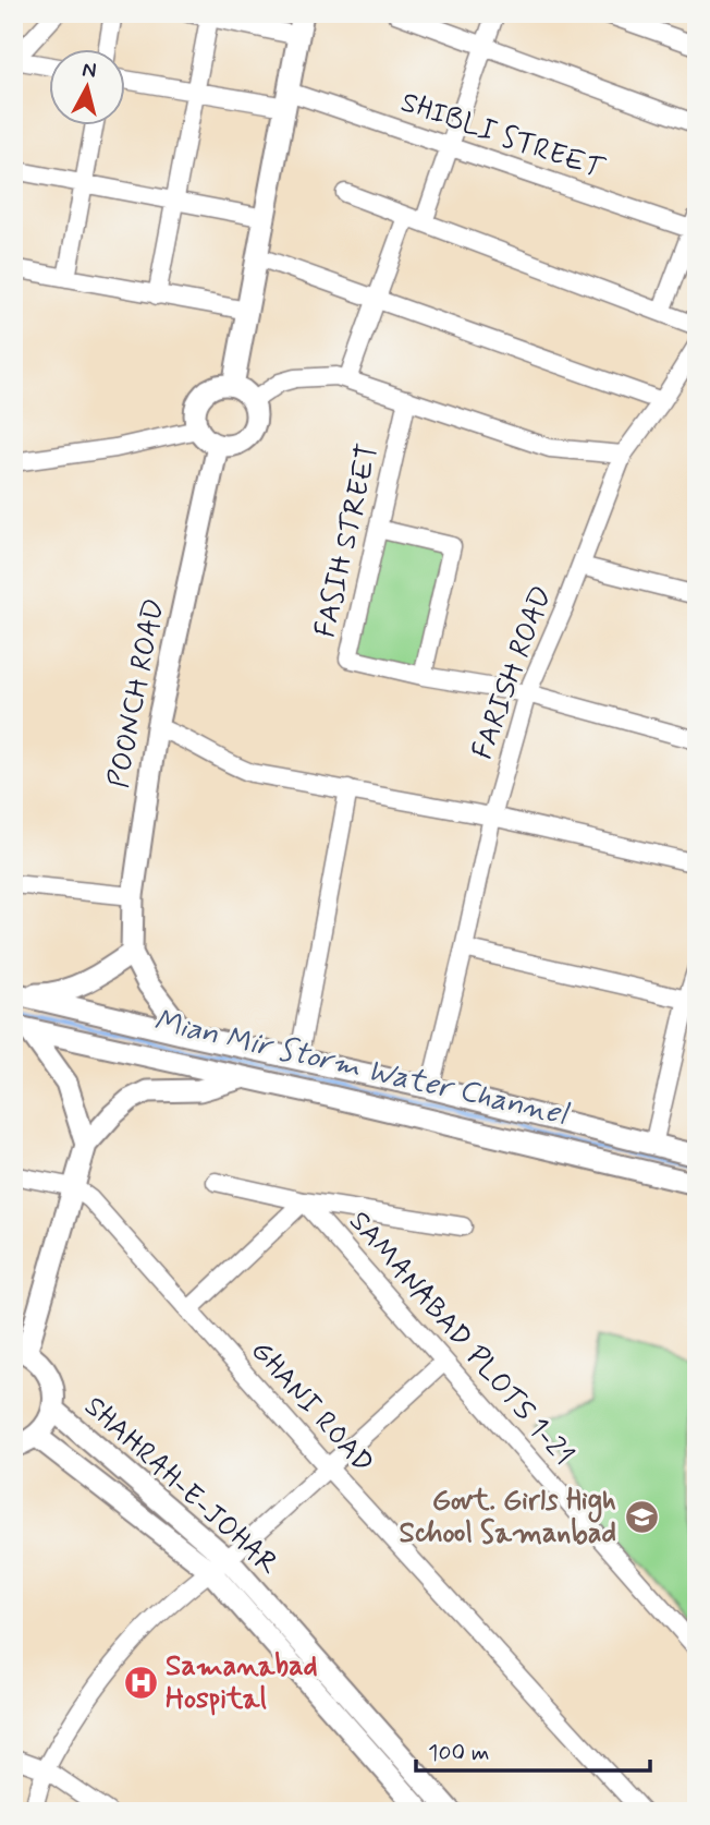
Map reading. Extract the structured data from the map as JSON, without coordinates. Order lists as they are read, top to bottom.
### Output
{
  "streets": {
    "main road": ["POONCH ROAD", "SHAHRAH-E-JOHAR"],
    "street": [
      "SHIBLI STREET",
      "FASIH STREET",
      "FARISH ROAD",
      "SAMANABAD PLOTS 1-21",
      "GHANI ROAD"
    ]
  },
  "crossings": [
    ["FASIH STREET", "FARISH ROAD"]
  ],
  "water": ["Mian Mir Storm Water Channel"],
  "places": {
    "school or university": ["Govt. Girls High School Samanbad"],
    "hospital": ["Samanabad Hospital"]
  },
  "scale_bar": "100 m",
  "north": "top"
}
